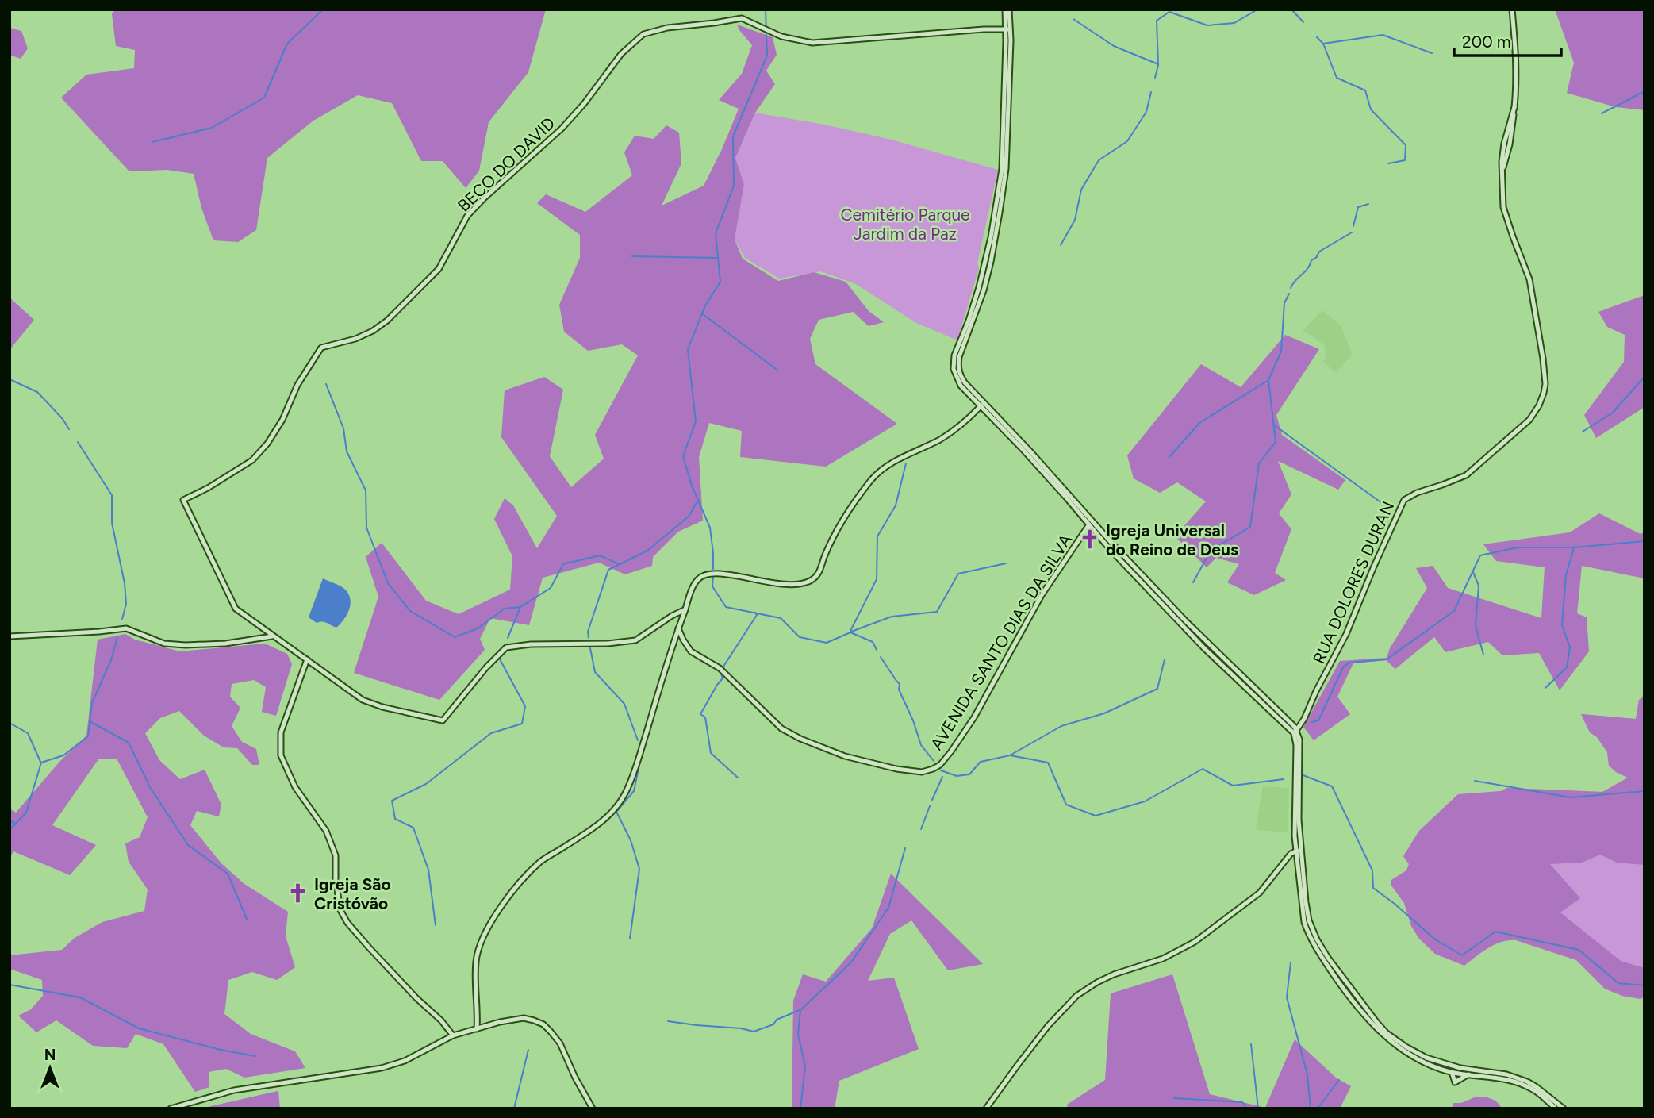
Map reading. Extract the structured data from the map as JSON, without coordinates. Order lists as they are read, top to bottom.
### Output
{
  "streets": {
    "main road": ["BECO DO DAVID", "RUA DOLORES DURAN", "AVENIDA SANTO DIAS DA SILVA"]
  },
  "parks": ["Cemitério Parque Jardim da Paz"],
  "places": {
    "church": ["Igreja Universal do Reino de Deus", "Igreja São Cristóvão"]
  },
  "scale_bar": "200 m",
  "north": "top"
}
